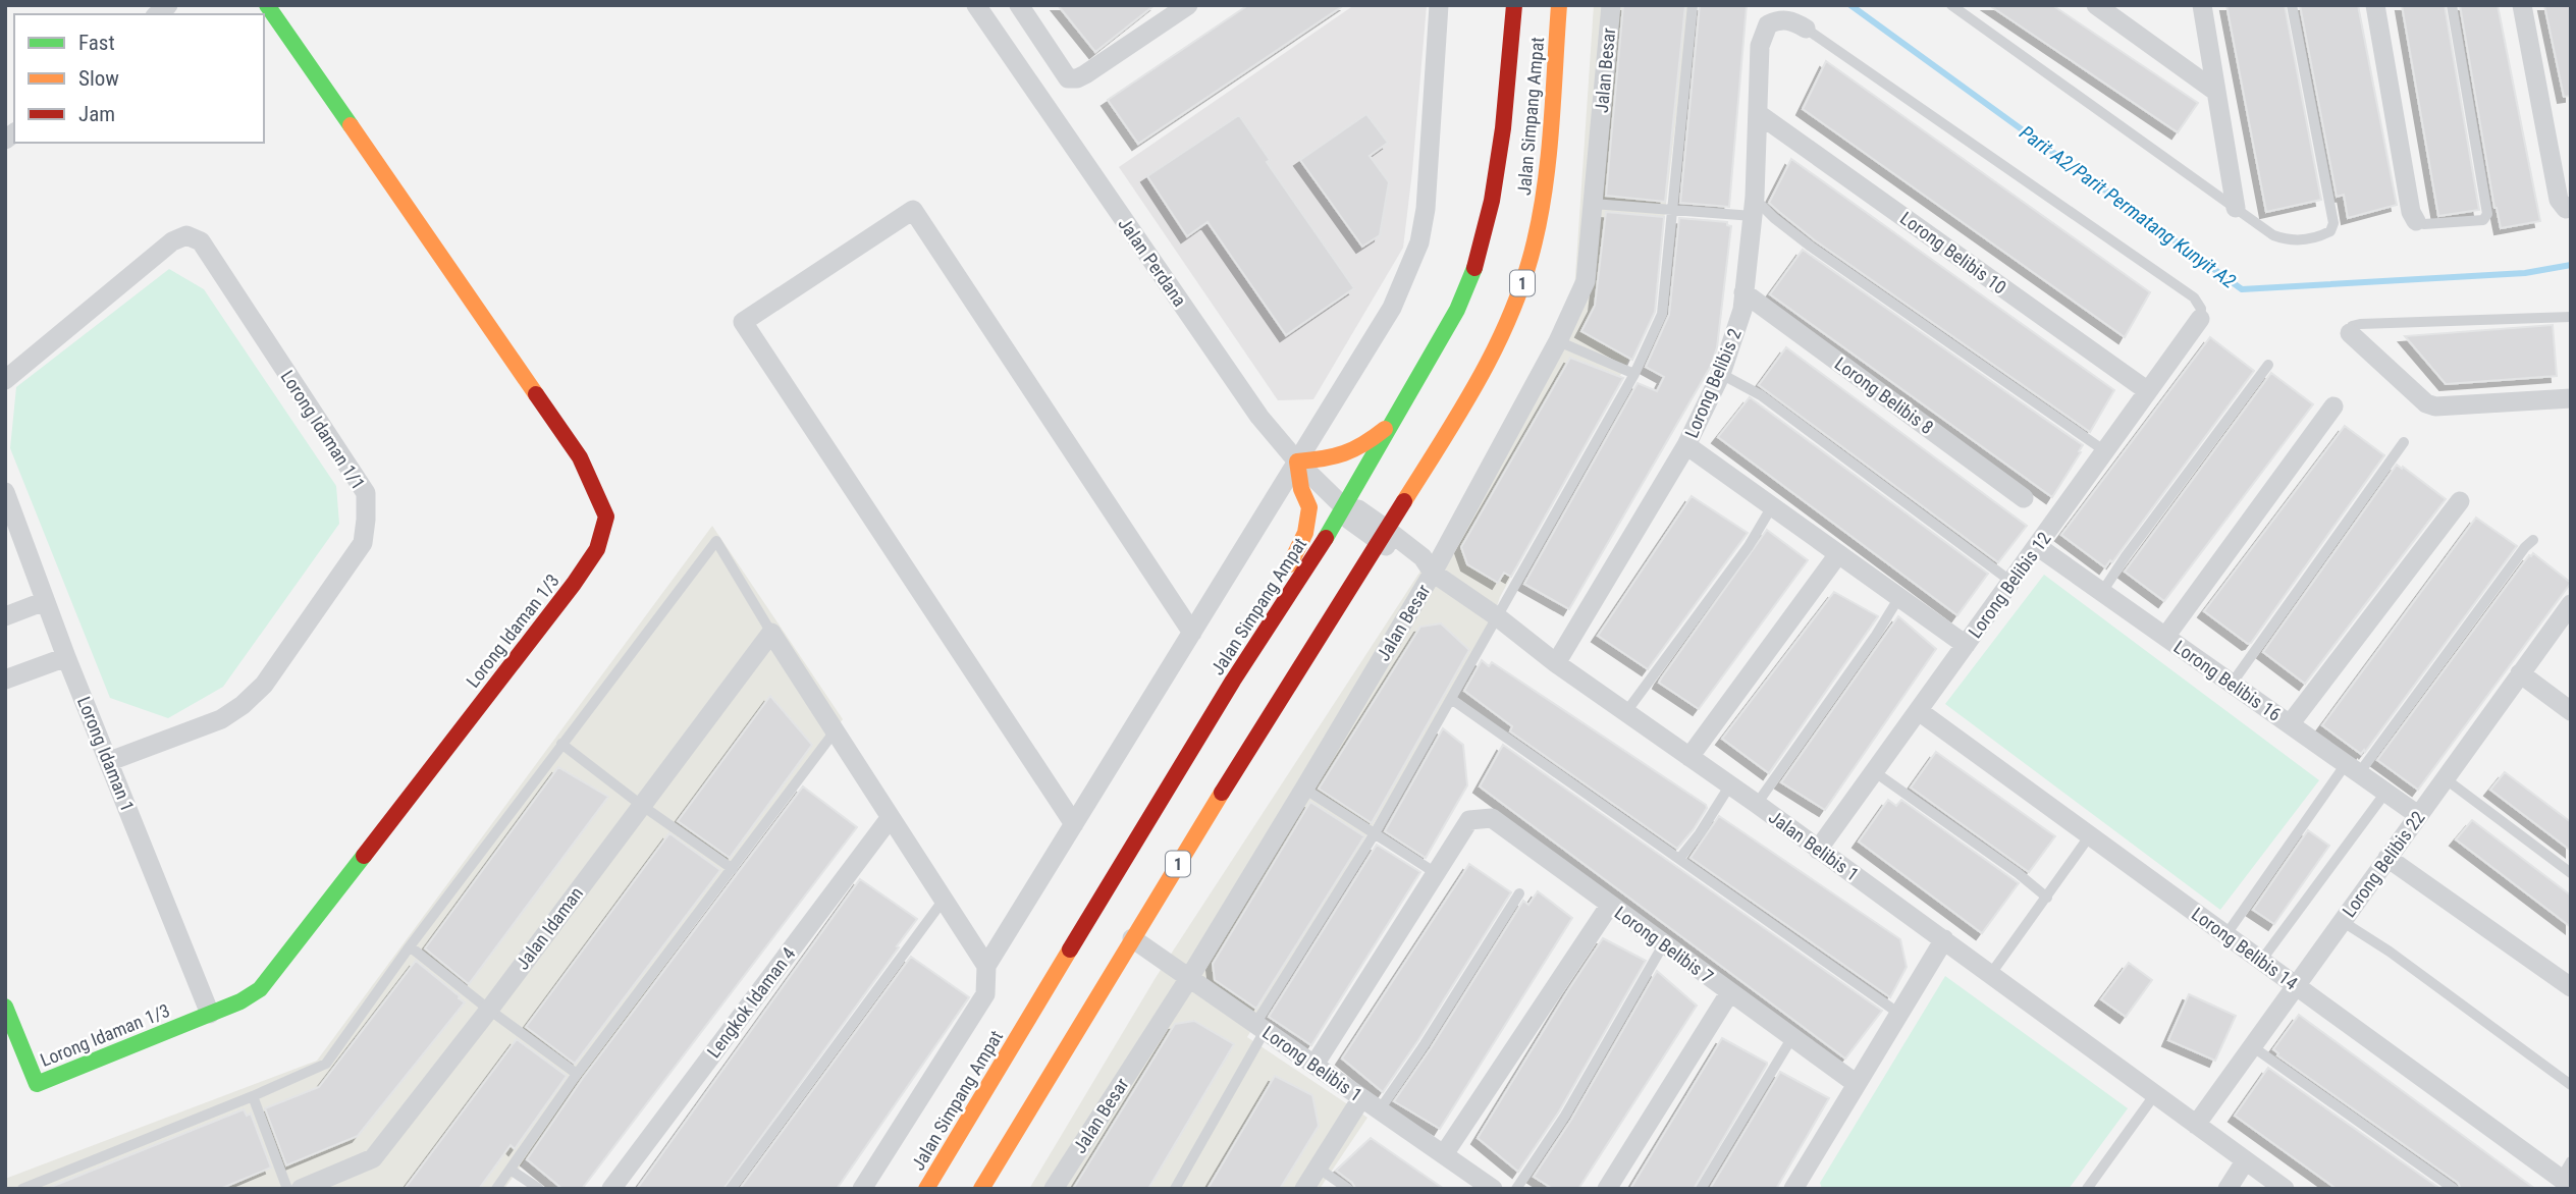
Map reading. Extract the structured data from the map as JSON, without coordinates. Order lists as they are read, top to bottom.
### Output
{
  "streets": {
    "main road": ["Jalan Simpang Ampat", "1", "Lorong Idaman 1/3"],
    "street": [
      "Jalan Besar",
      "Lorong Belibis 10",
      "Jalan Perdana",
      "Lorong Belibis 2",
      "Lorong Belibis 8",
      "Lorong Idaman 1/1",
      "Lorong Belibis 12",
      "Lorong Belibis 16",
      "Lorong Idaman 1",
      "Jalan Belibis 1",
      "Lorong Belibis 22",
      "Jalan Idaman",
      "Lorong Belibis 7",
      "Lorong Belibis 14",
      "Lengkok Idaman 4",
      "Lorong Belibis 1"
    ]
  },
  "crossings": [
    ["Jalan Besar", "Jalan Belibis 1"],
    ["Jalan Besar", "Lorong Belibis 1"],
    ["Jalan Simpang Ampat", "Jalan Perdana"],
    ["Jalan Simpang Ampat", "Jalan Belibis 1"],
    ["Jalan Simpang Ampat", "Lorong Belibis 1"],
    ["Lorong Belibis 10", "Lorong Belibis 2"],
    ["Lorong Belibis 10", "Lorong Belibis 12"],
    ["Jalan Perdana", "Jalan Belibis 1"],
    ["Lorong Belibis 2", "Lorong Belibis 8"],
    ["Lorong Belibis 2", "Jalan Belibis 1"],
    ["Lorong Idaman 1/1", "Lorong Idaman 1"],
    ["Lorong Belibis 12", "Lorong Belibis 16"],
    ["Lorong Belibis 12", "Jalan Belibis 1"],
    ["Lorong Belibis 12", "Lorong Belibis 14"],
    ["Lorong Idaman 1/3", "Lorong Idaman 1"],
    ["Lorong Belibis 16", "Lorong Belibis 22"],
    ["Jalan Belibis 1", "Lorong Belibis 22"],
    ["Lorong Belibis 22", "Lorong Belibis 14"]
  ],
  "water": ["Parit A2/Parit Permatang Kunyit A2"],
  "legend": ["Fast", "Slow", "Jam"]
}
